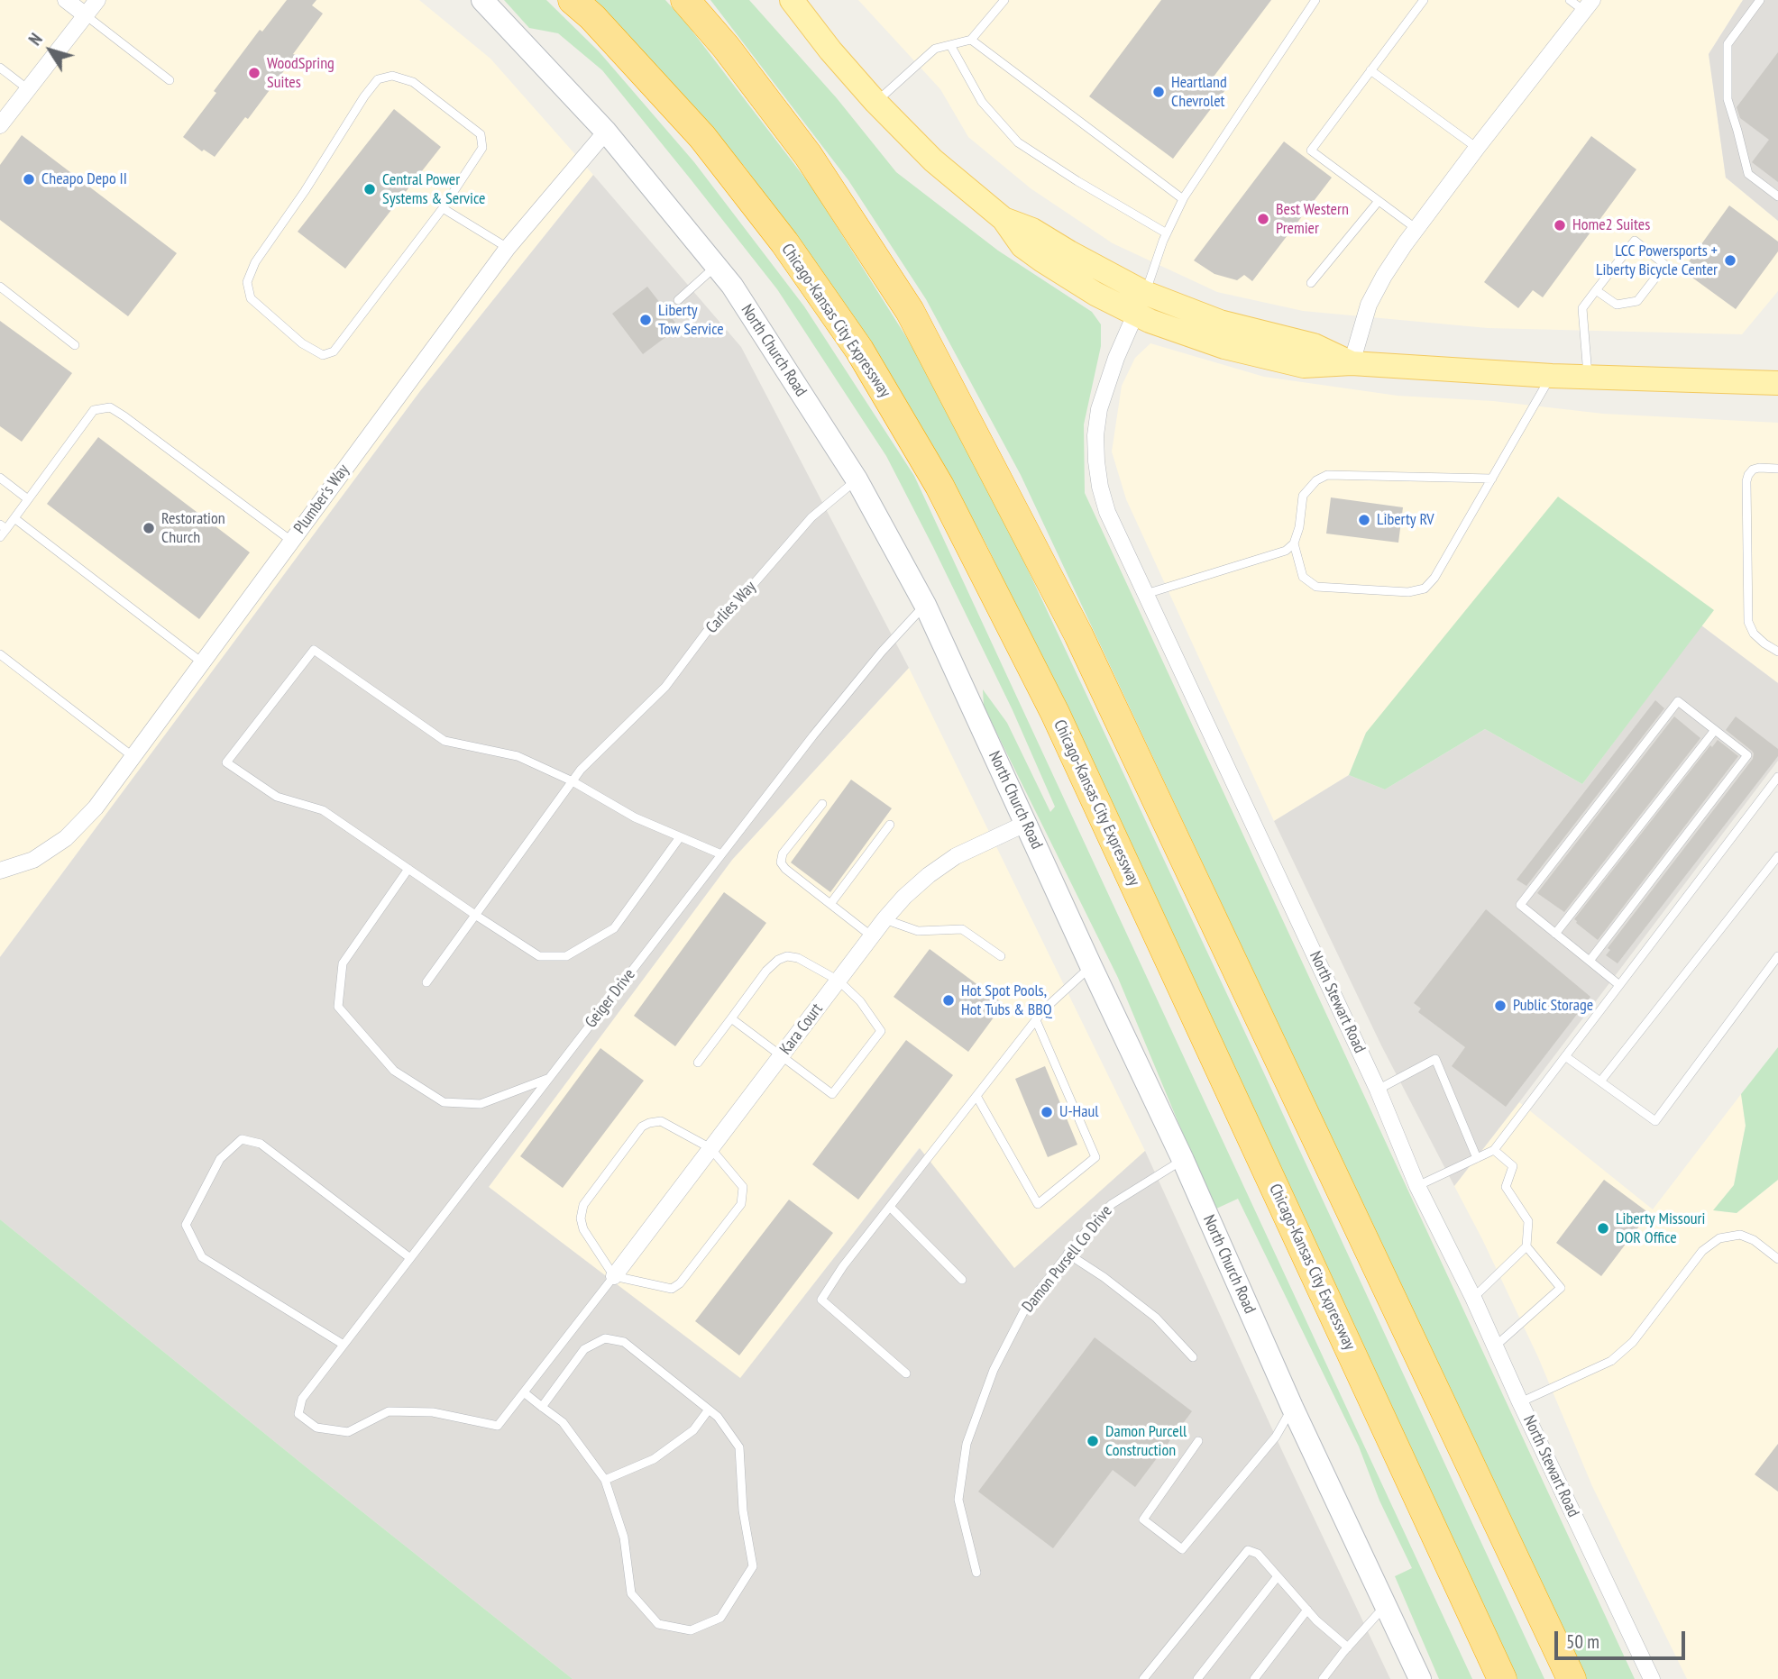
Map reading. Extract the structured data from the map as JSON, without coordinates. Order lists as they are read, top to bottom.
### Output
{
  "streets": {
    "highway": ["Chicago-Kansas City Expressway"],
    "main road": ["North Church Road"],
    "street": ["Plumber's Way", "North Stewart Road", "Kara Court"],
    "lane": ["Carlies Way", "Geiger Drive", "Damon Pursell Co Drive"]
  },
  "crossings": [
    ["North Church Road", "Plumber's Way"],
    ["North Church Road", "Carlies Way"],
    ["North Church Road", "Geiger Drive"],
    ["North Church Road", "Kara Court"],
    ["North Church Road", "Damon Pursell Co Drive"]
  ],
  "places": [
    "WoodSpring Suites",
    "Heartland Chevrolet",
    "Cheapo Depo II",
    "Central Power Systems & Service",
    "Best Western Premier",
    "Home2 Suites",
    "LCC Powersports + Liberty Bicycle Center",
    "Liberty Tow Service",
    "Liberty RV",
    "Restoration Church",
    "Hot Spot Pools, Hot Tubs & BBQ",
    "Public Storage",
    "U-Haul",
    "Liberty Missouri DOR Office",
    "Damon Purcell Construction"
  ],
  "scale_bar": "50 m",
  "north": "top left"
}
